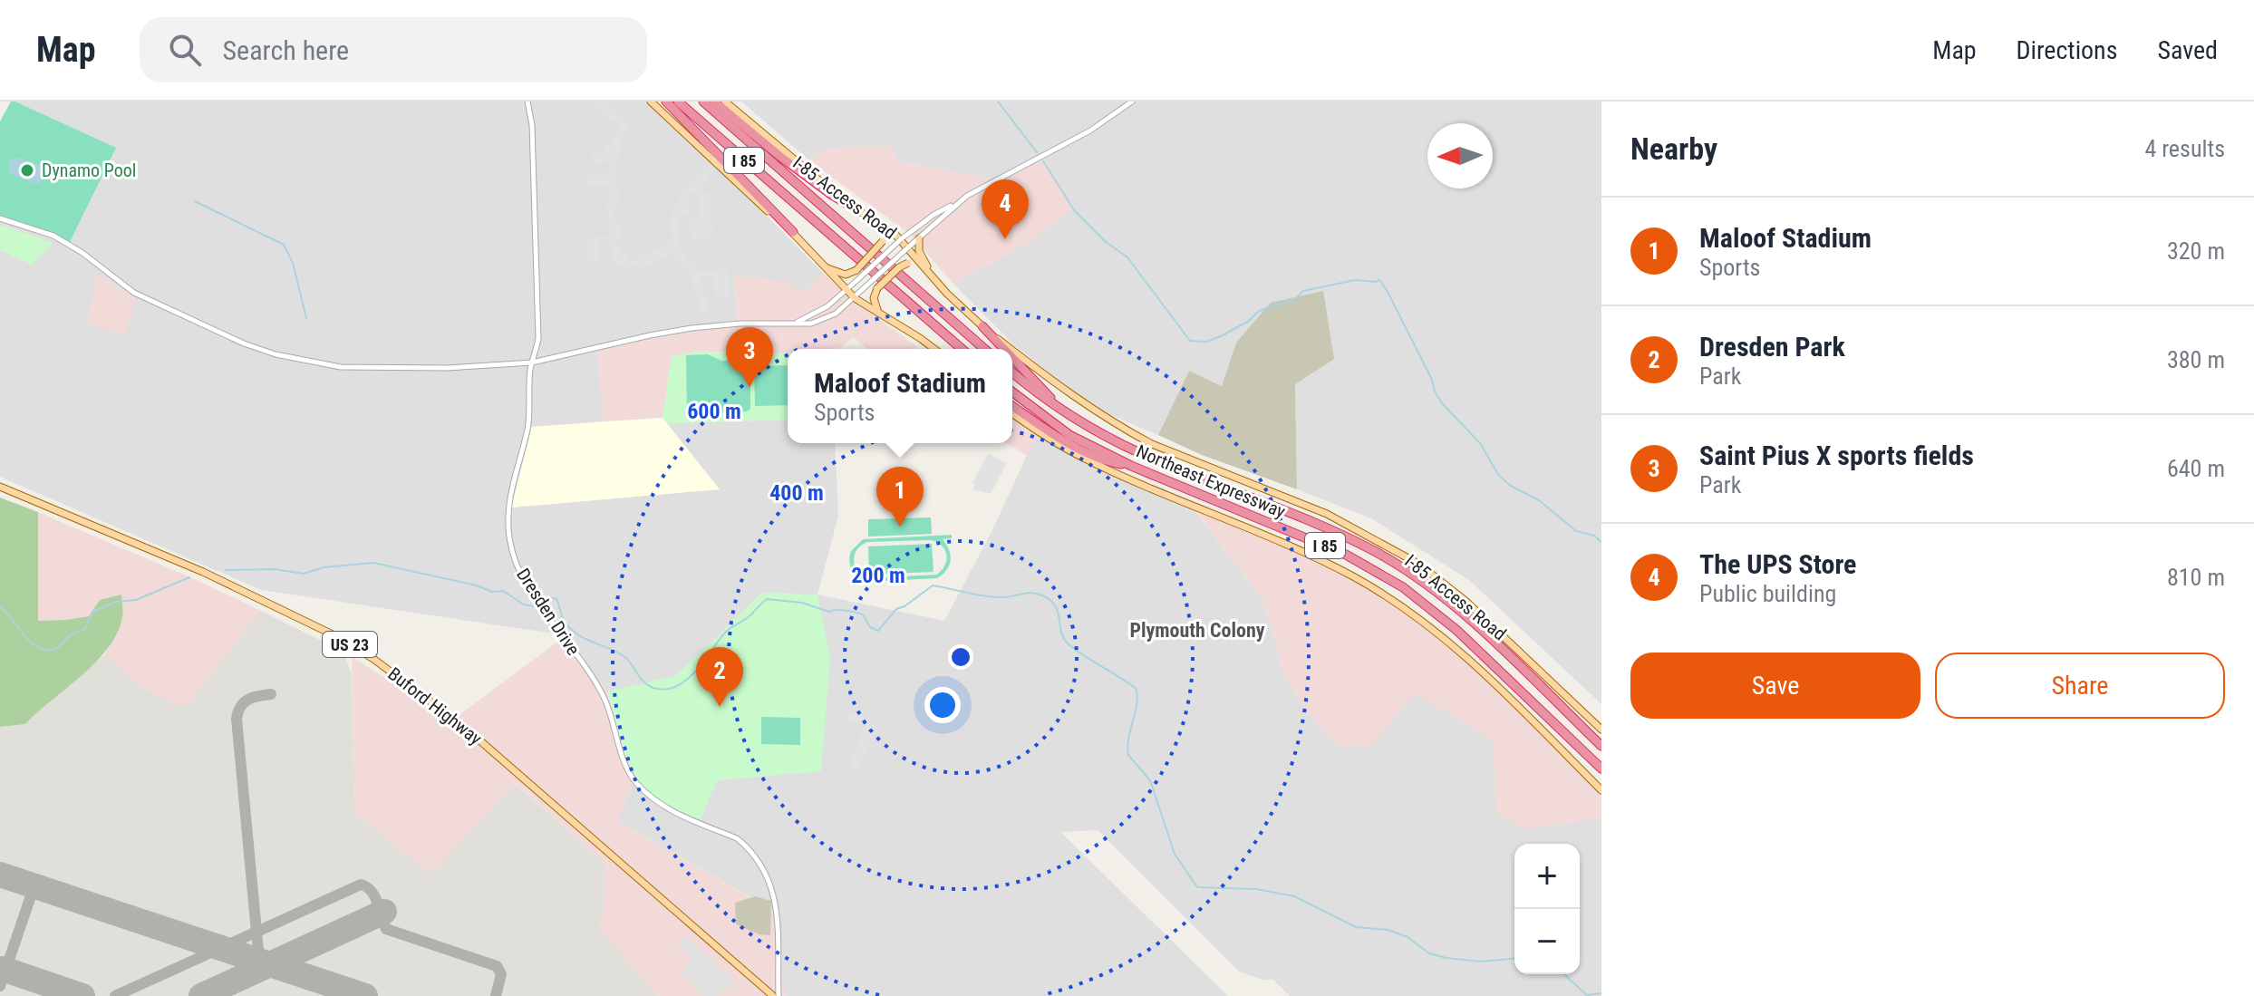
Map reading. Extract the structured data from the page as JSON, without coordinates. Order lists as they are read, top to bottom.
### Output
{
  "streets": {
    "highway": ["I 85", "Northeast Expressway"],
    "main road": ["I-85 Access Road", "US 23", "Buford Highway"],
    "street": ["Dresden Drive"]
  },
  "districts": ["Plymouth Colony"],
  "places": ["Dynamo Pool"],
  "north": "left",
  "page": {
    "header": "Map",
    "search": "Search here",
    "nav": ["Map", "Directions", "Saved"],
    "heading": ["Nearby", "4 results"],
    "pins": [
      "4",
      "3",
      "1",
      "2"
    ],
    "list": [
      {
        "mark": "1",
        "name": "Maloof Stadium",
        "note": "Sports",
        "value": "320 m"
      },
      {
        "mark": "2",
        "name": "Dresden Park",
        "note": "Park",
        "value": "380 m"
      },
      {
        "mark": "3",
        "name": "Saint Pius X sports fields",
        "note": "Park",
        "value": "640 m"
      },
      {
        "mark": "4",
        "name": "The UPS Store",
        "note": "Public building",
        "value": "810 m"
      }
    ],
    "popup": ["Maloof Stadium", "Sports"],
    "buttons": ["Save", "Share"],
    "map_buttons": ["+", "−"]
  },
  "rings": ["600 m", "400 m", "200 m"]
}
